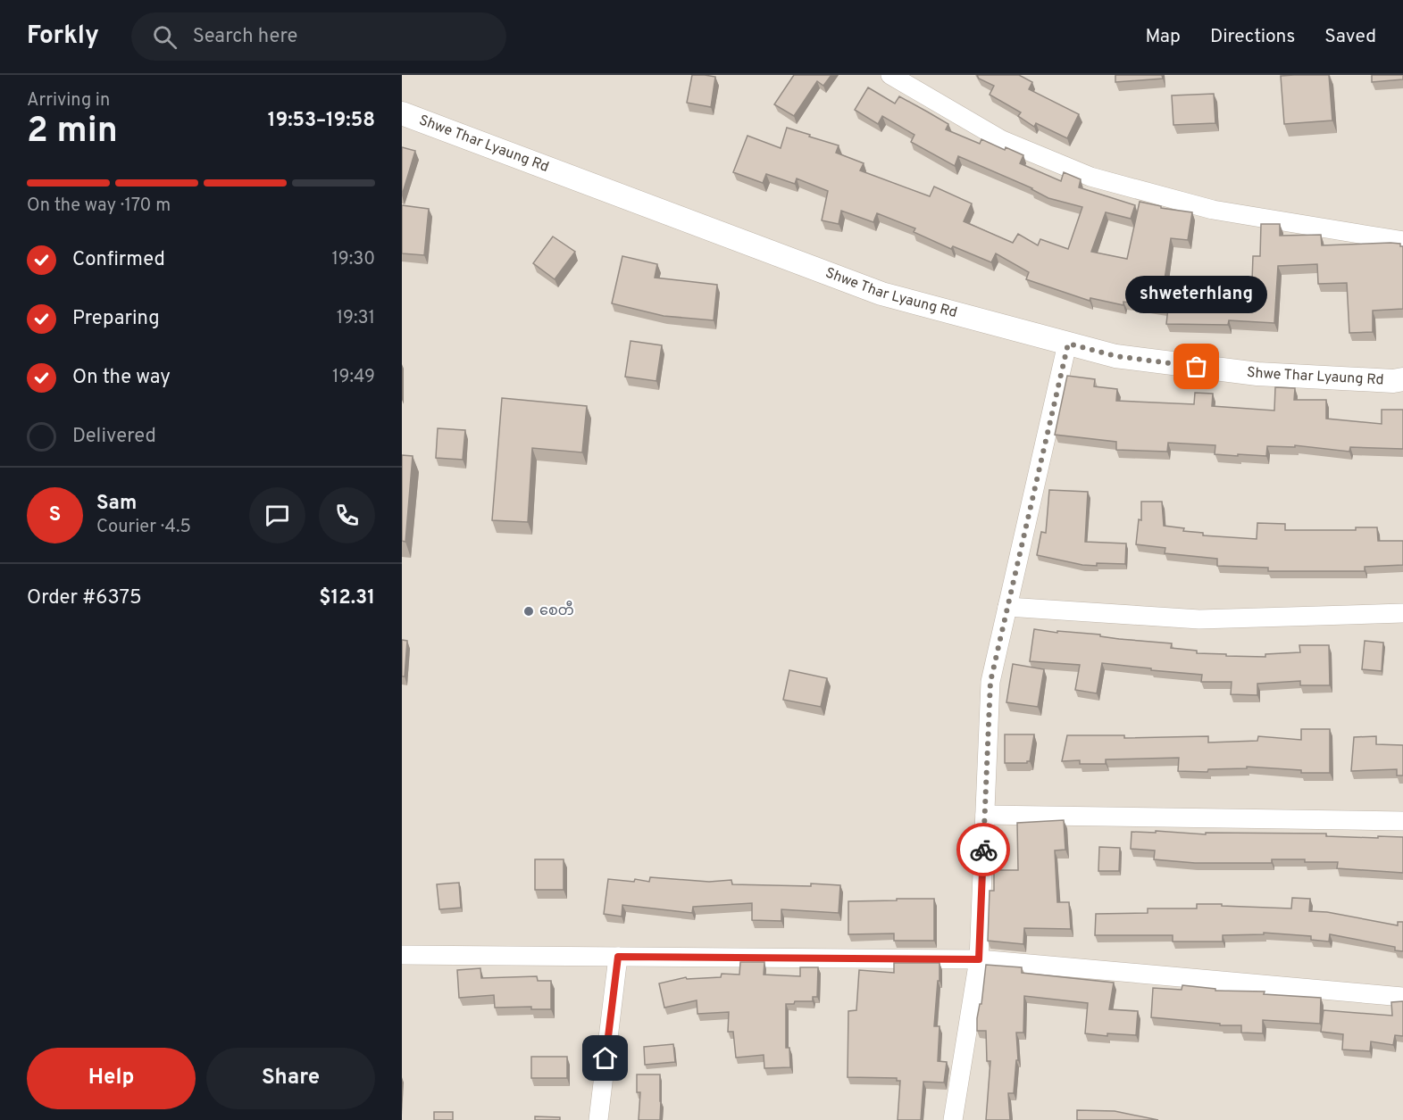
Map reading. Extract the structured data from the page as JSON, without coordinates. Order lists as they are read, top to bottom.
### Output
{
  "streets": {
    "street": ["Shwe Thar Lyaung Rd"]
  },
  "places": ["shweterhlang", "စေတီ"],
  "page": {
    "header": "Forkly",
    "search": "Search here",
    "nav": ["Map", "Directions", "Saved"],
    "heading": ["2 min", "Arriving in", "19:53–19:58"],
    "panel": [
      "Sam",
      "Courier · 4.5",
      "Order #6375",
      "$12.31"
    ],
    "bar": "On the way · 170 m",
    "list": [
      ["Confirmed", "19:30"],
      ["Preparing", "19:31"],
      ["On the way", "19:49"],
      "Delivered"
    ],
    "bubble": "shweterhlang",
    "round": "S",
    "buttons": ["Help", "Share"]
  }
}
